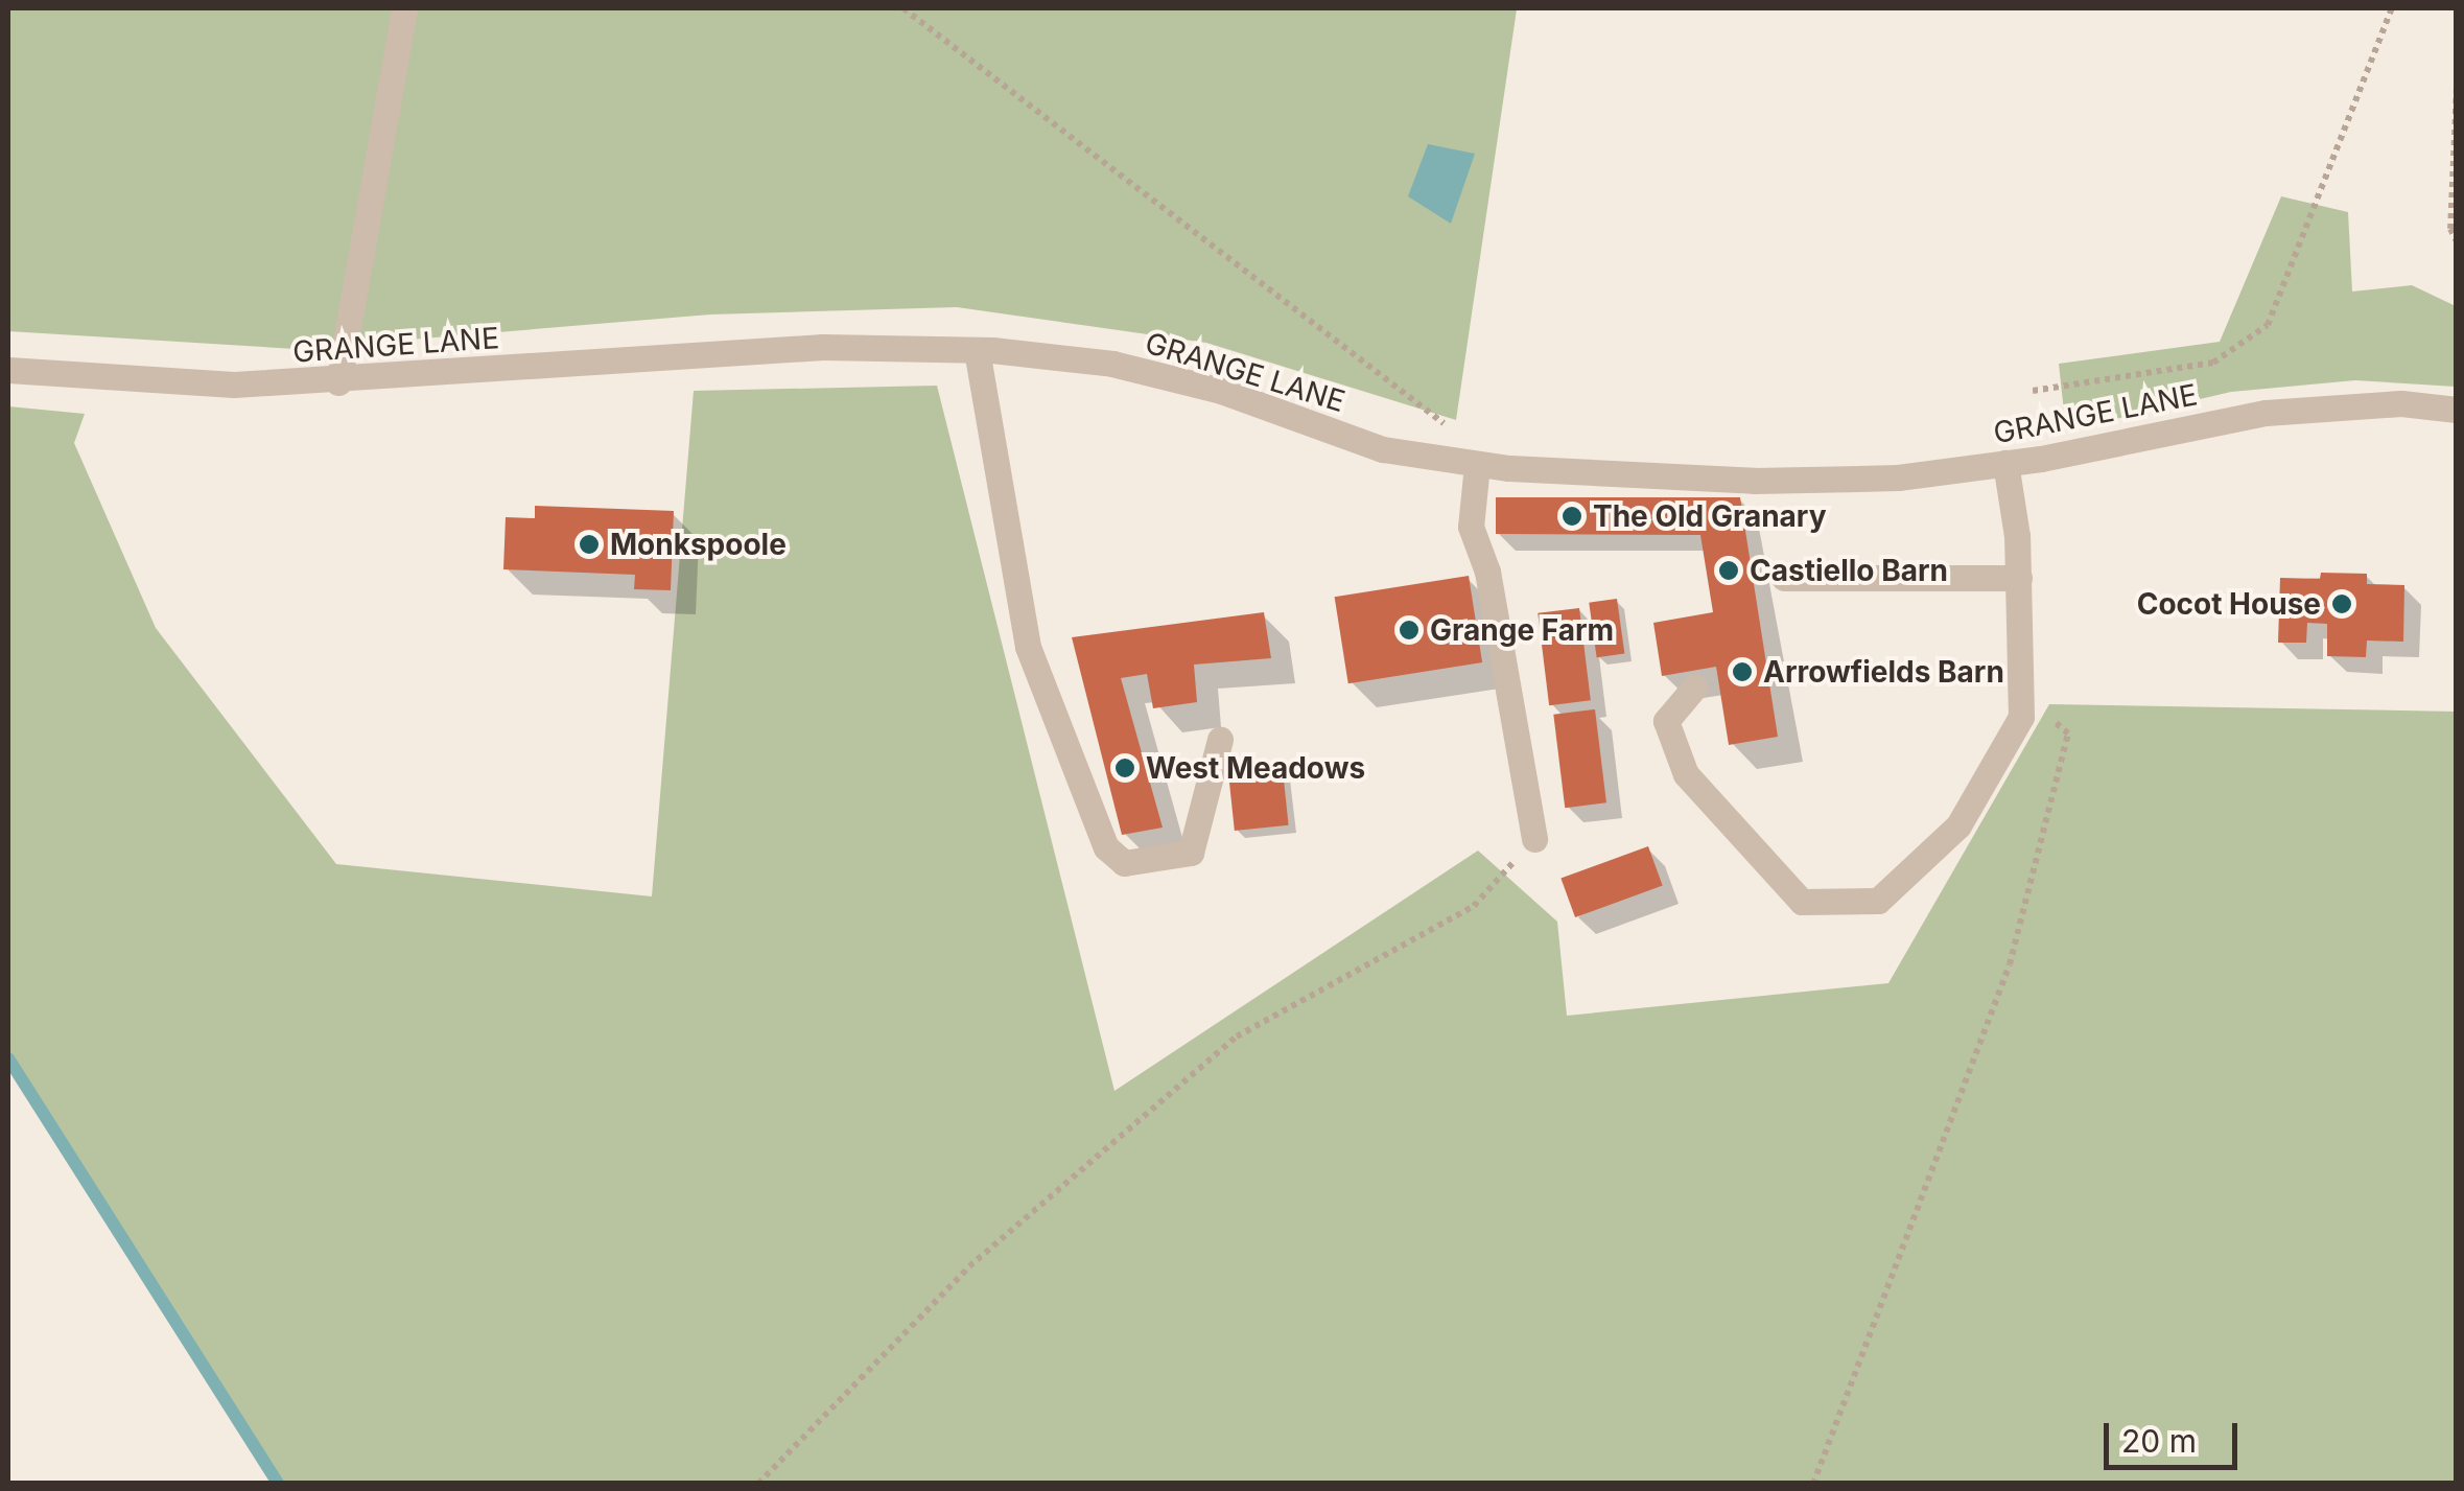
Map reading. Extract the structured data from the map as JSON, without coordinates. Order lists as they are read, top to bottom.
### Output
{
  "streets": {
    "street": ["GRANGE LANE"]
  },
  "places": [
    "The Old Granary",
    "Monkspoole",
    "Castiello Barn",
    "Cocot House",
    "Grange Farm",
    "Arrowfields Barn",
    "West Meadows"
  ],
  "scale_bar": "20 m"
}
